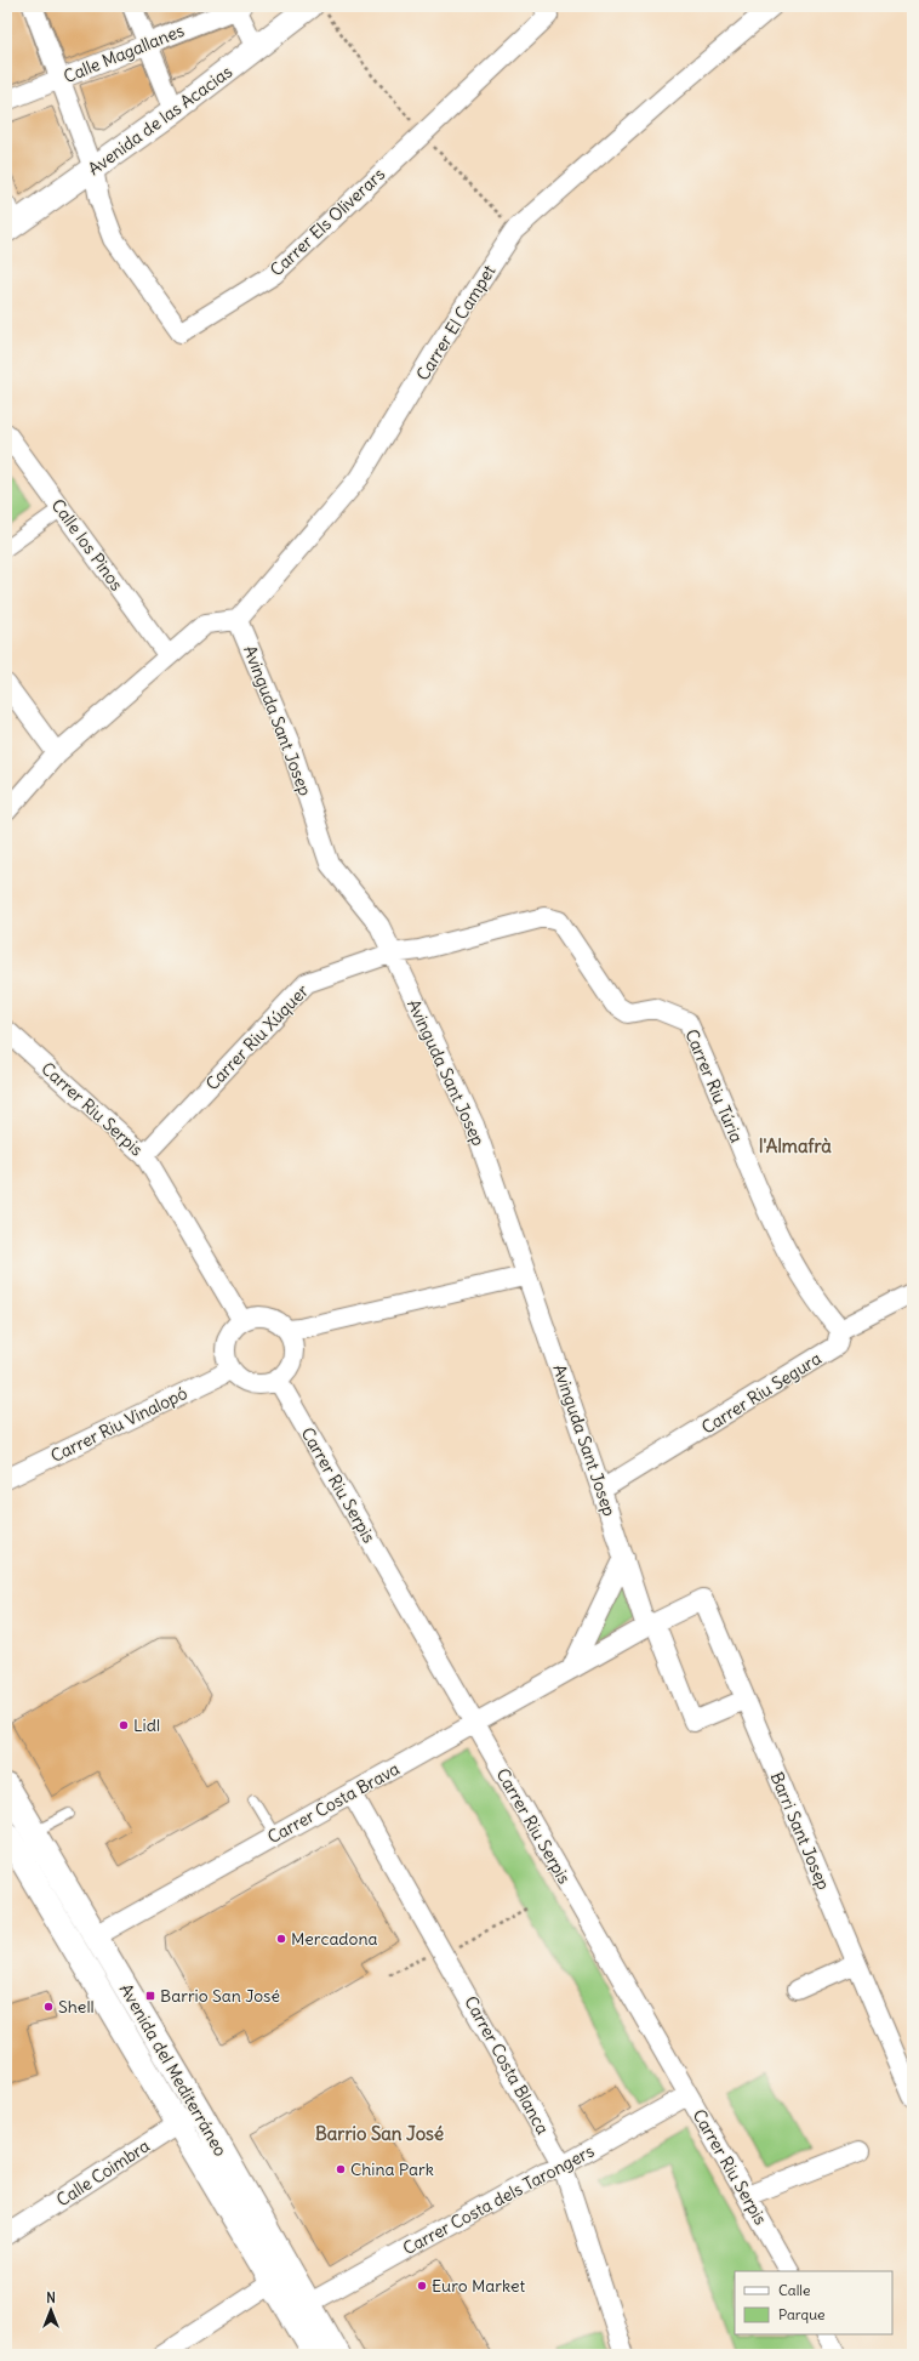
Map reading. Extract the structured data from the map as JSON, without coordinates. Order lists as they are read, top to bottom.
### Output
{
  "streets": {
    "street": [
      "Calle Magallanes",
      "Avenida de las Acacias",
      "Carrer Els Oliverars",
      "Carrer El Campet",
      "Calle los Pinos",
      "Avinguda Sant Josep",
      "Carrer Riu Xúquer",
      "Carrer Riu Túria",
      "Carrer Riu Serpis",
      "Carrer Riu Segura",
      "Carrer Riu Vinalopó",
      "Carrer Costa Brava",
      "Barri Sant Josep",
      "Carrer Costa Blanca",
      "Avenida del Mediterráneo",
      "Calle Coimbra",
      "Carrer Costa dels Tarongers"
    ]
  },
  "crossings": [
    ["Avenida de las Acacias", "Carrer Els Oliverars"],
    ["Carrer El Campet", "Avinguda Sant Josep"],
    ["Avinguda Sant Josep", "Carrer Riu Xúquer"],
    ["Avinguda Sant Josep", "Carrer Riu Túria"],
    ["Avinguda Sant Josep", "Carrer Riu Segura"],
    ["Avinguda Sant Josep", "Carrer Costa Brava"],
    ["Avinguda Sant Josep", "Barri Sant Josep"],
    ["Carrer Riu Xúquer", "Carrer Riu Túria"],
    ["Carrer Riu Xúquer", "Carrer Riu Serpis"],
    ["Carrer Riu Túria", "Carrer Riu Segura"],
    ["Carrer Riu Serpis", "Carrer Riu Vinalopó"],
    ["Carrer Riu Serpis", "Carrer Costa Brava"],
    ["Carrer Riu Serpis", "Carrer Costa dels Tarongers"],
    ["Carrer Costa Brava", "Barri Sant Josep"],
    ["Carrer Costa Brava", "Carrer Costa Blanca"],
    ["Carrer Costa Brava", "Avenida del Mediterráneo"],
    ["Carrer Costa Blanca", "Carrer Costa dels Tarongers"],
    ["Avenida del Mediterráneo", "Calle Coimbra"],
    ["Avenida del Mediterráneo", "Carrer Costa dels Tarongers"]
  ],
  "districts": ["l'Almafrà", "Barrio San José"],
  "places": {
    "other": [
      "Lidl",
      "Mercadona",
      "Shell",
      "China Park",
      "Euro Market"
    ],
    "transit": ["Barrio San José"]
  },
  "legend": ["Calle", "Parque"],
  "north": "top"
}
